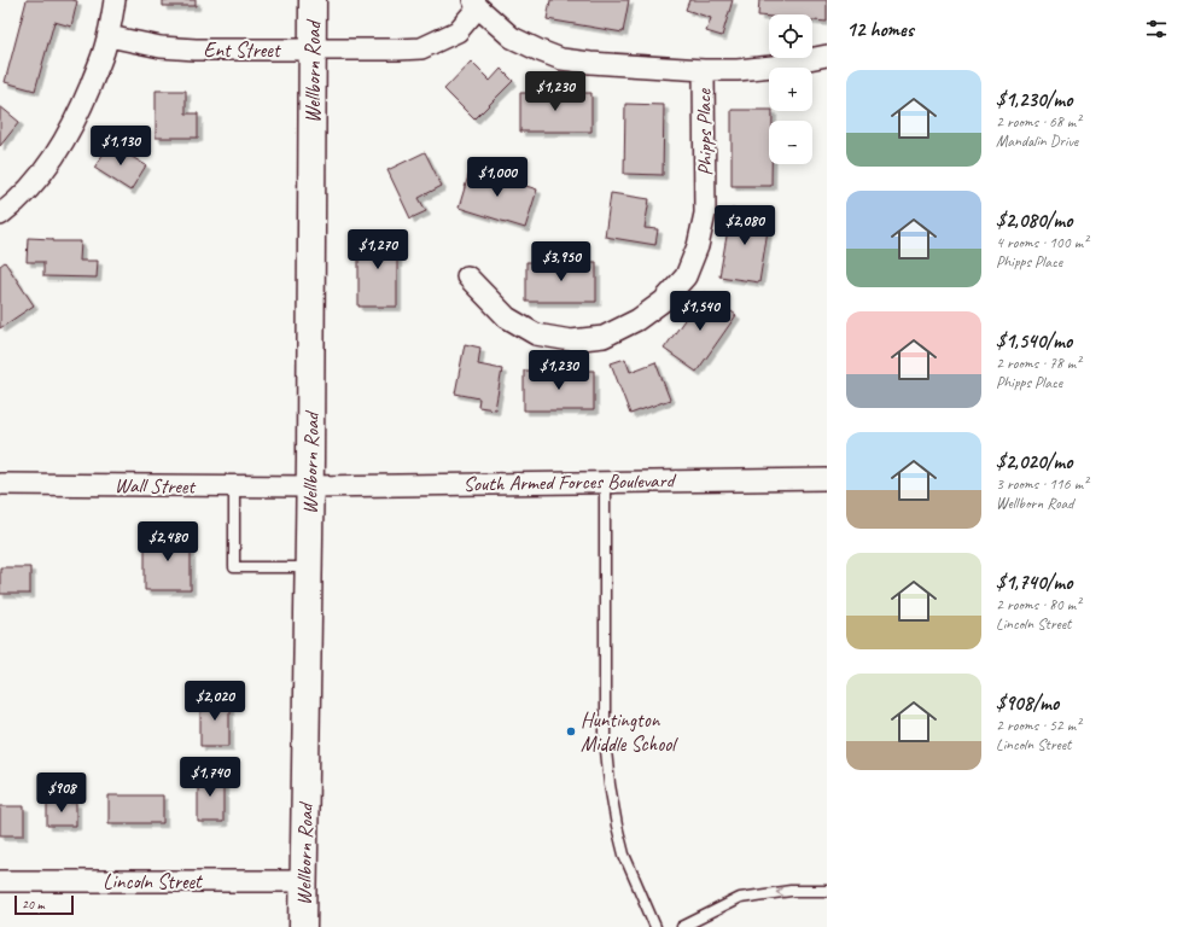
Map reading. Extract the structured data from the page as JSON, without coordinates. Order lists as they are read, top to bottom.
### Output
{
  "streets": {
    "street": [
      "Ent Street",
      "Wellborn Road",
      "Phipps Place",
      "South Armed Forces Boulevard",
      "Wall Street",
      "Lincoln Street"
    ]
  },
  "crossings": [
    ["Ent Street", "Wellborn Road"],
    ["Wellborn Road", "South Armed Forces Boulevard"],
    ["Wellborn Road", "Wall Street"],
    ["Wellborn Road", "Lincoln Street"],
    ["South Armed Forces Boulevard", "Wall Street"]
  ],
  "places": ["Huntington Middle School"],
  "scale_bar": "20 m",
  "page": {
    "heading": "12 homes",
    "map_buttons": ["+", "−"],
    "list": [
      {
        "name": "$1,230/mo",
        "note": "2 rooms · 68 m² · Mandalin Drive"
      },
      {
        "name": "$2,080/mo",
        "note": "4 rooms · 100 m² · Phipps Place"
      },
      {
        "name": "$1,540/mo",
        "note": "2 rooms · 78 m² · Phipps Place"
      },
      {
        "name": "$2,020/mo",
        "note": "3 rooms · 116 m² · Wellborn Road"
      },
      {
        "name": "$1,740/mo",
        "note": "2 rooms · 80 m² · Lincoln Street"
      },
      {
        "name": "$908/mo",
        "note": "2 rooms · 52 m² · Lincoln Street"
      }
    ],
    "price": [
      "$1,230",
      "$1,130",
      "$1,000",
      "$2,080",
      "$1,270",
      "$3,950",
      "$1,540",
      "$1,230",
      "$2,480",
      "$2,020",
      "$1,740",
      "$908"
    ],
    "scale": "20 m"
  }
}
